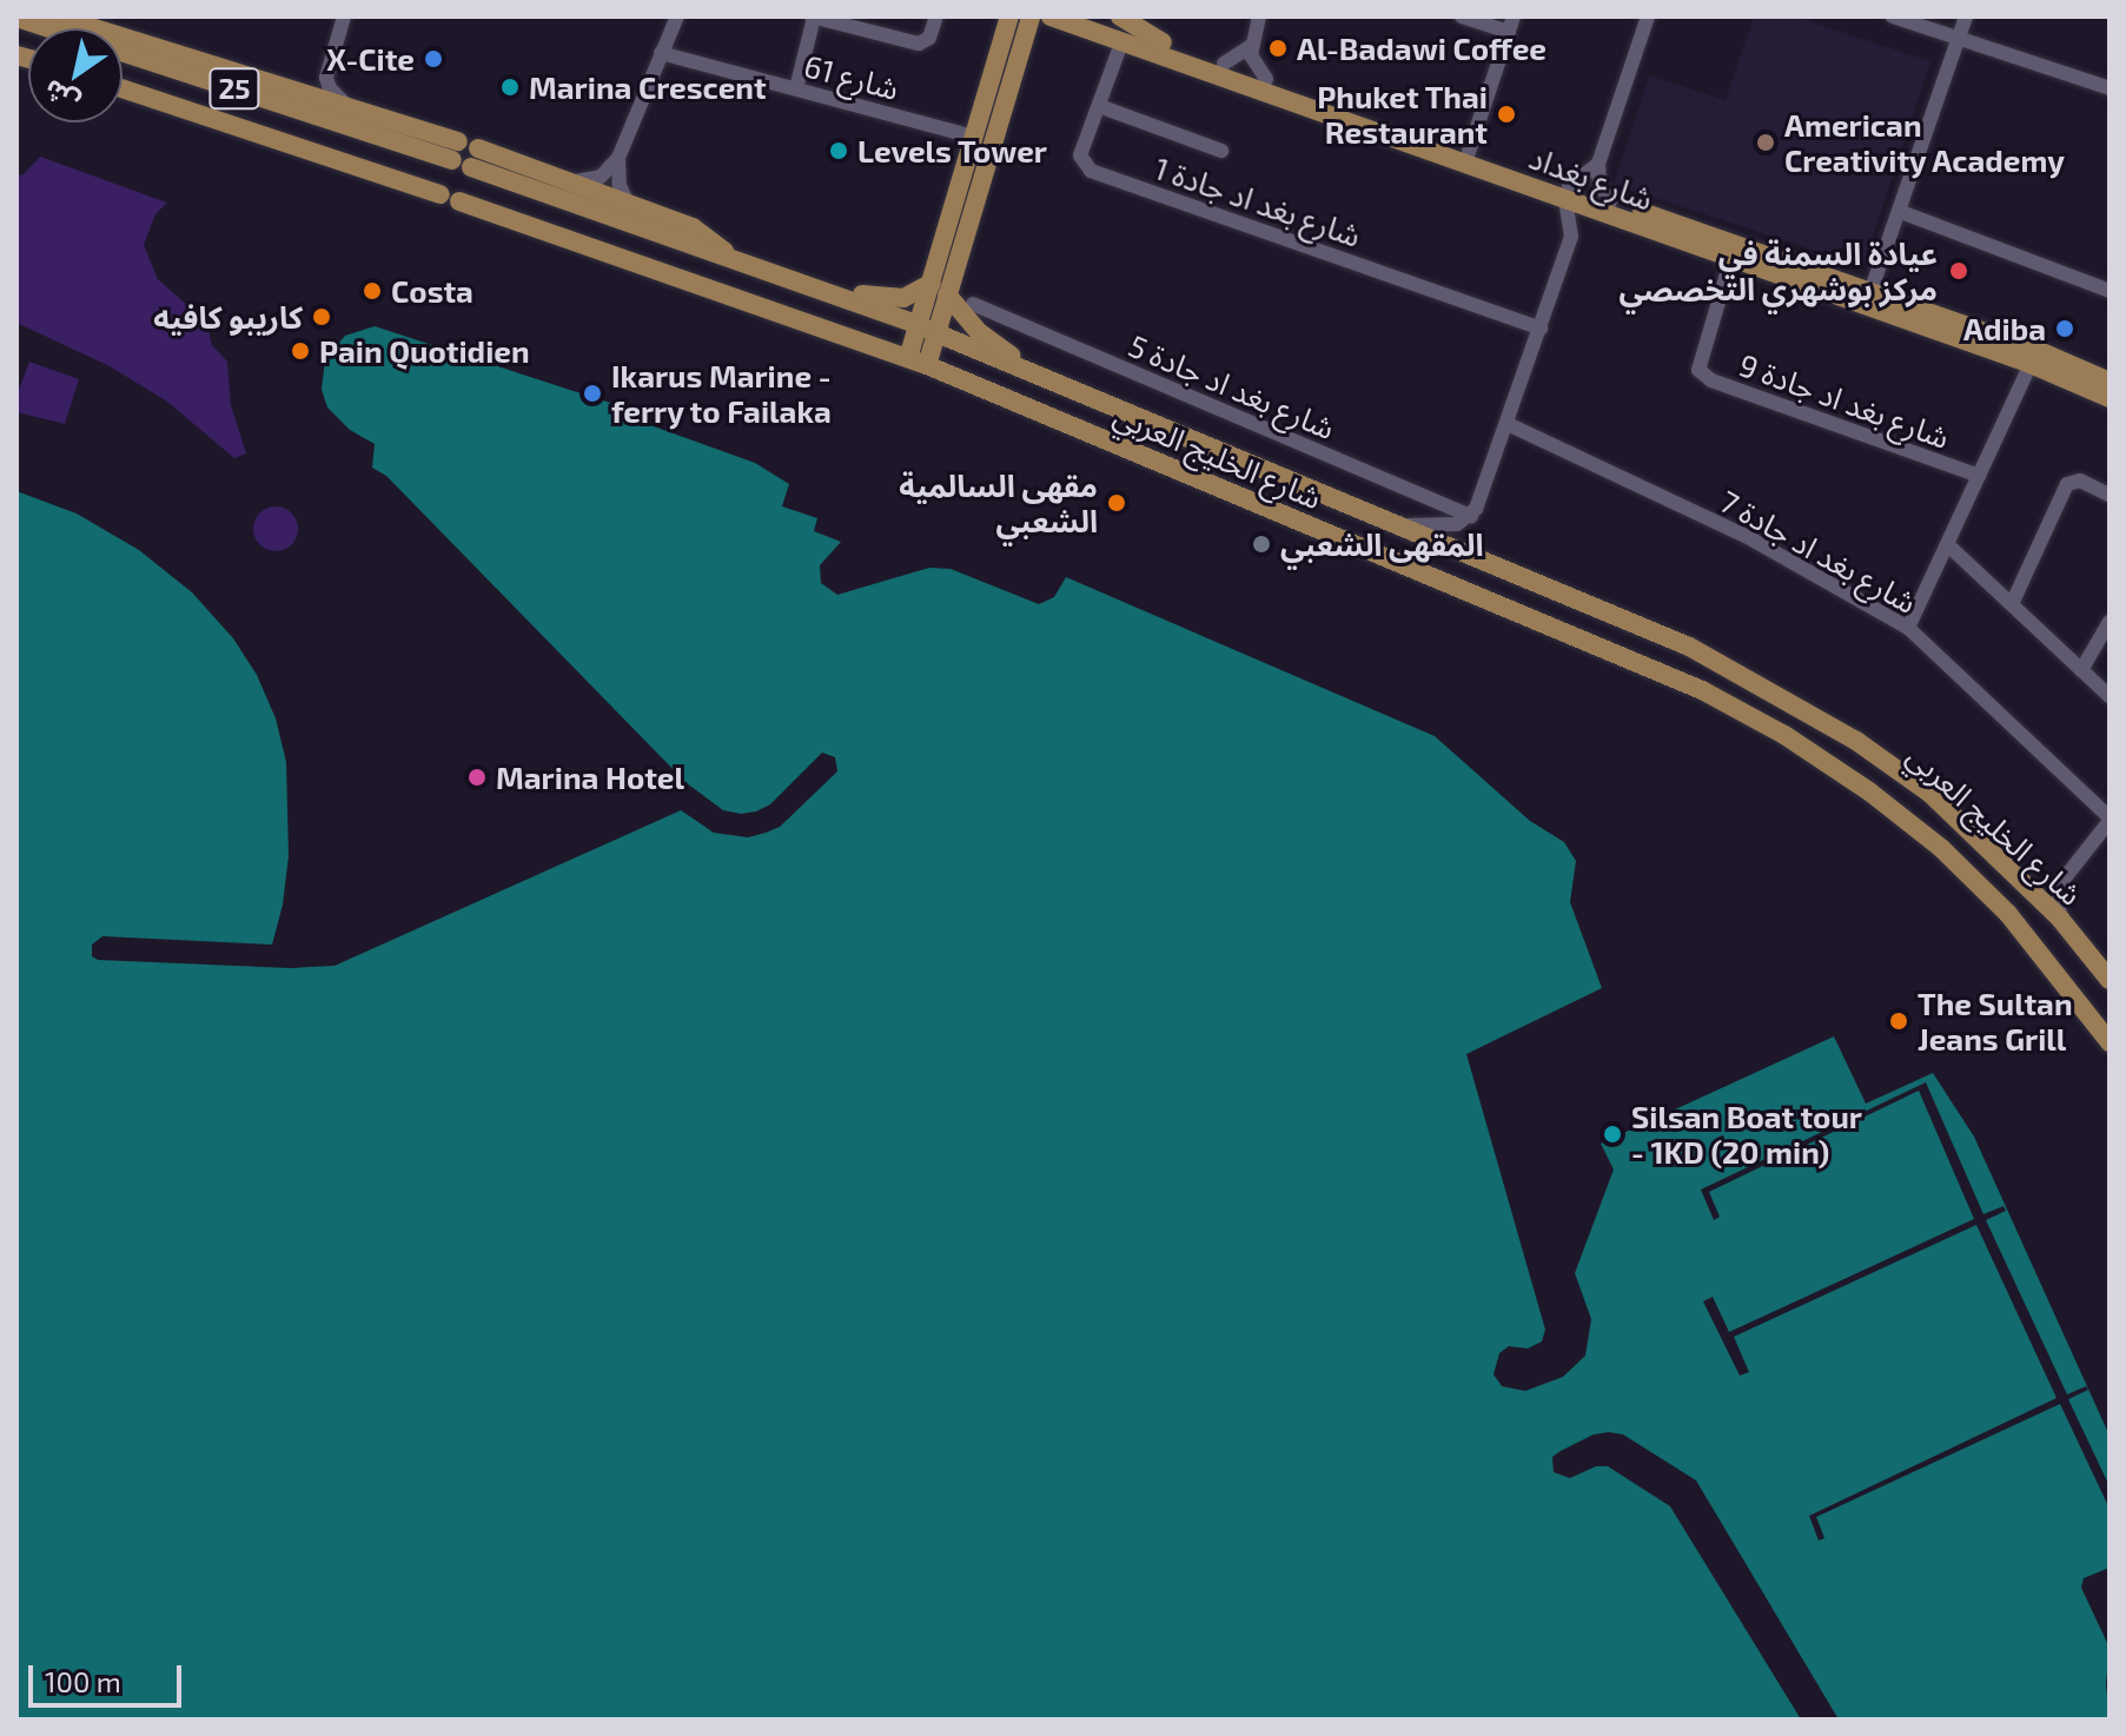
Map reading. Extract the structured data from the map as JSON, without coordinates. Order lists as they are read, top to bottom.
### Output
{
  "streets": {
    "main road": ["25", "شارع بغداد", "شارع الخليج العربي"],
    "street": [
      "شارع 61",
      "شارع بغد اد جادة 1",
      "شارع بغد اد جادة 5",
      "شارع بغد اد جادة 9",
      "شارع بغد اد جادة 7"
    ]
  },
  "crossings": [
    ["شارع بغداد", "شارع بغد اد جادة 1"],
    ["شارع بغداد", "شارع بغد اد جادة 9"]
  ],
  "places": [
    "Al-Badawi Coffee",
    "X-Cite",
    "Marina Crescent",
    "Phuket Thai Restaurant",
    "American Creativity Academy",
    "Levels Tower",
    "عيادة السمنة في مركز بوشهري التخصصي",
    "Costa",
    "كاريبو كافيه",
    "Adiba",
    "Pain Quotidien",
    "Ikarus Marine - ferry to Failaka",
    "مقهى السالمية الشعبي",
    "المقهى الشعبي",
    "Marina Hotel",
    "The Sultan Jeans Grill",
    "Silsan Boat tour - 1KD (20 min)"
  ],
  "scale_bar": "100 m",
  "north": "bottom left"
}
